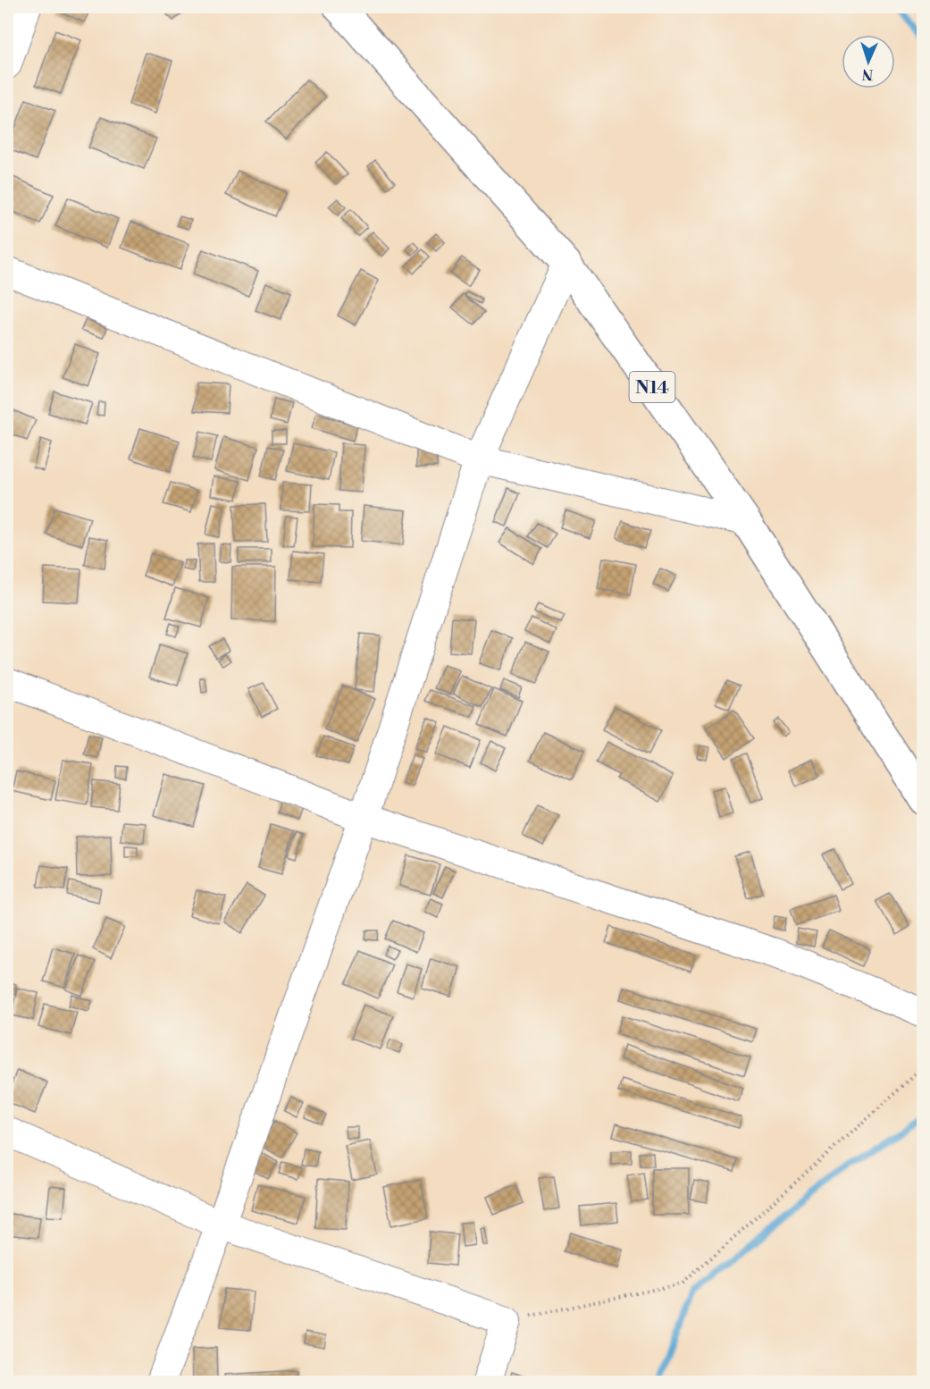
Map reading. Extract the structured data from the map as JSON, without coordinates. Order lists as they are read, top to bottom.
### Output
{
  "streets": {
    "highway": ["N14"]
  },
  "north": "bottom"
}
